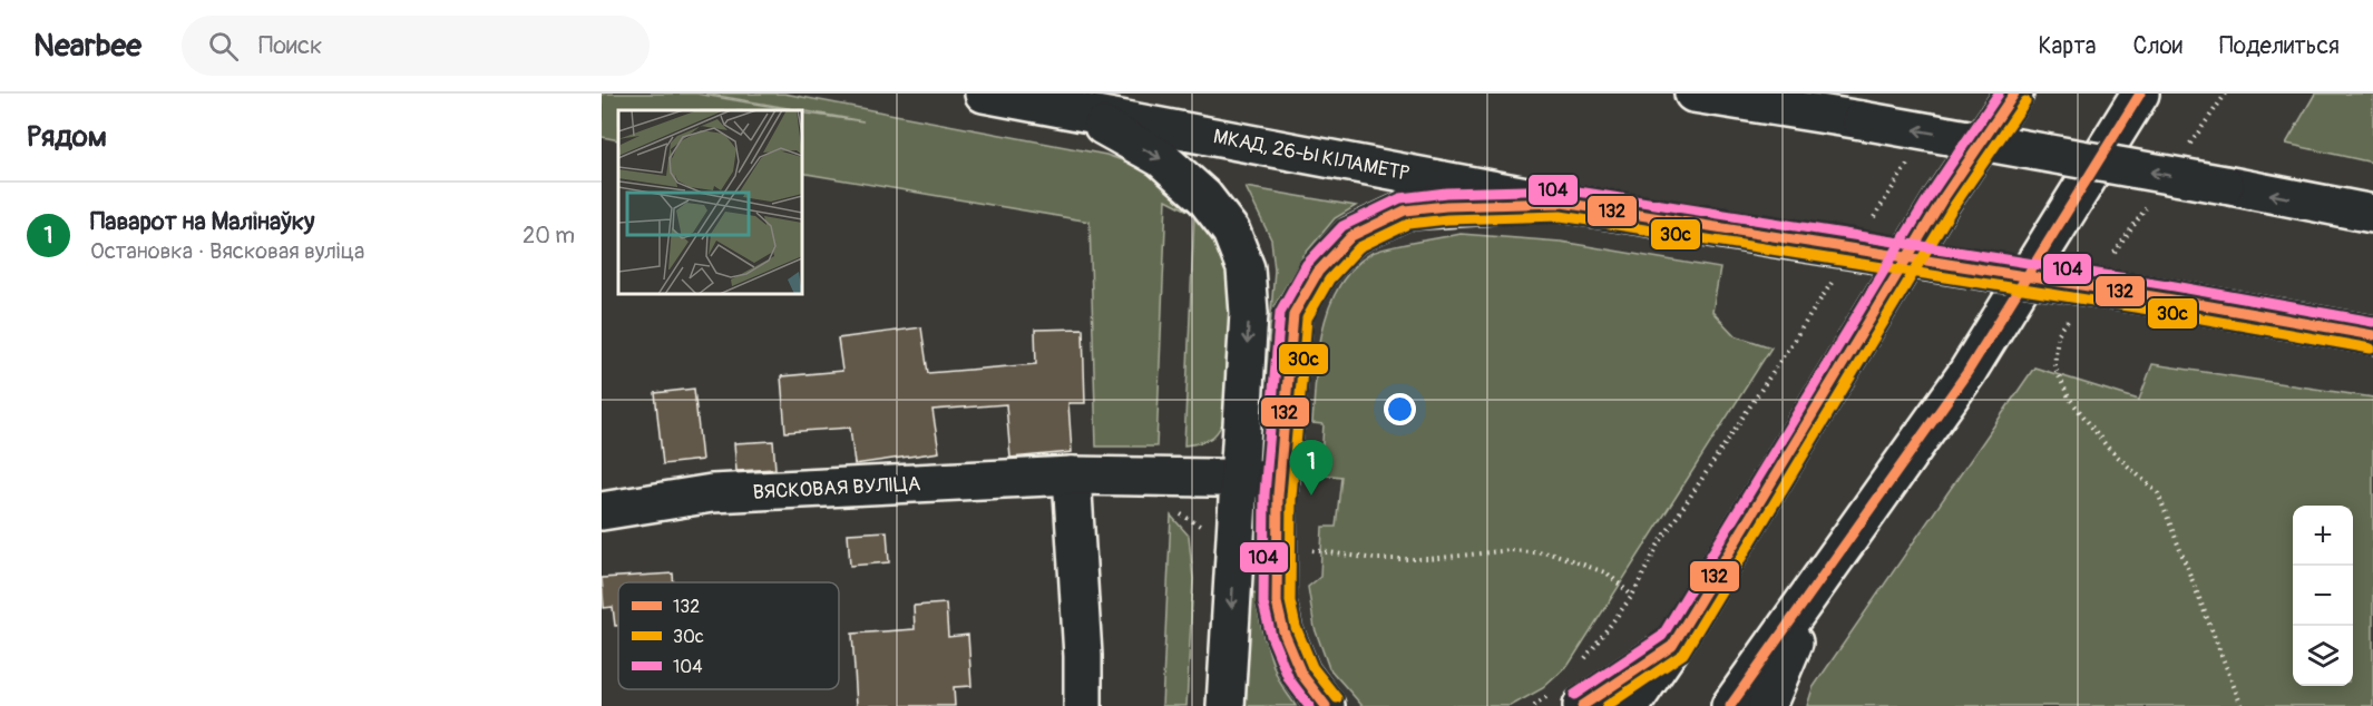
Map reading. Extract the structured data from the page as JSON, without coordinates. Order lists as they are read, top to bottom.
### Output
{
  "streets": {
    "main road": ["МКАД, 26-Ы КІЛАМЕТР", "ВЯСКОВАЯ ВУЛІЦА"]
  },
  "lines": ["transit line 132", "transit line 104", "transit line 30с"],
  "legend": ["132", "30с", "104"],
  "page": {
    "header": "Nearbee",
    "search": "Поиск",
    "nav": ["Карта", "Слои", "Поделиться"],
    "heading": "Рядом",
    "list": [
      {
        "mark": "1",
        "name": "Паварот на Малінаўку",
        "note": "Остановка · Вясковая вуліца",
        "value": "20 m"
      }
    ],
    "pins": "1",
    "map_buttons": ["+", "−"]
  }
}
